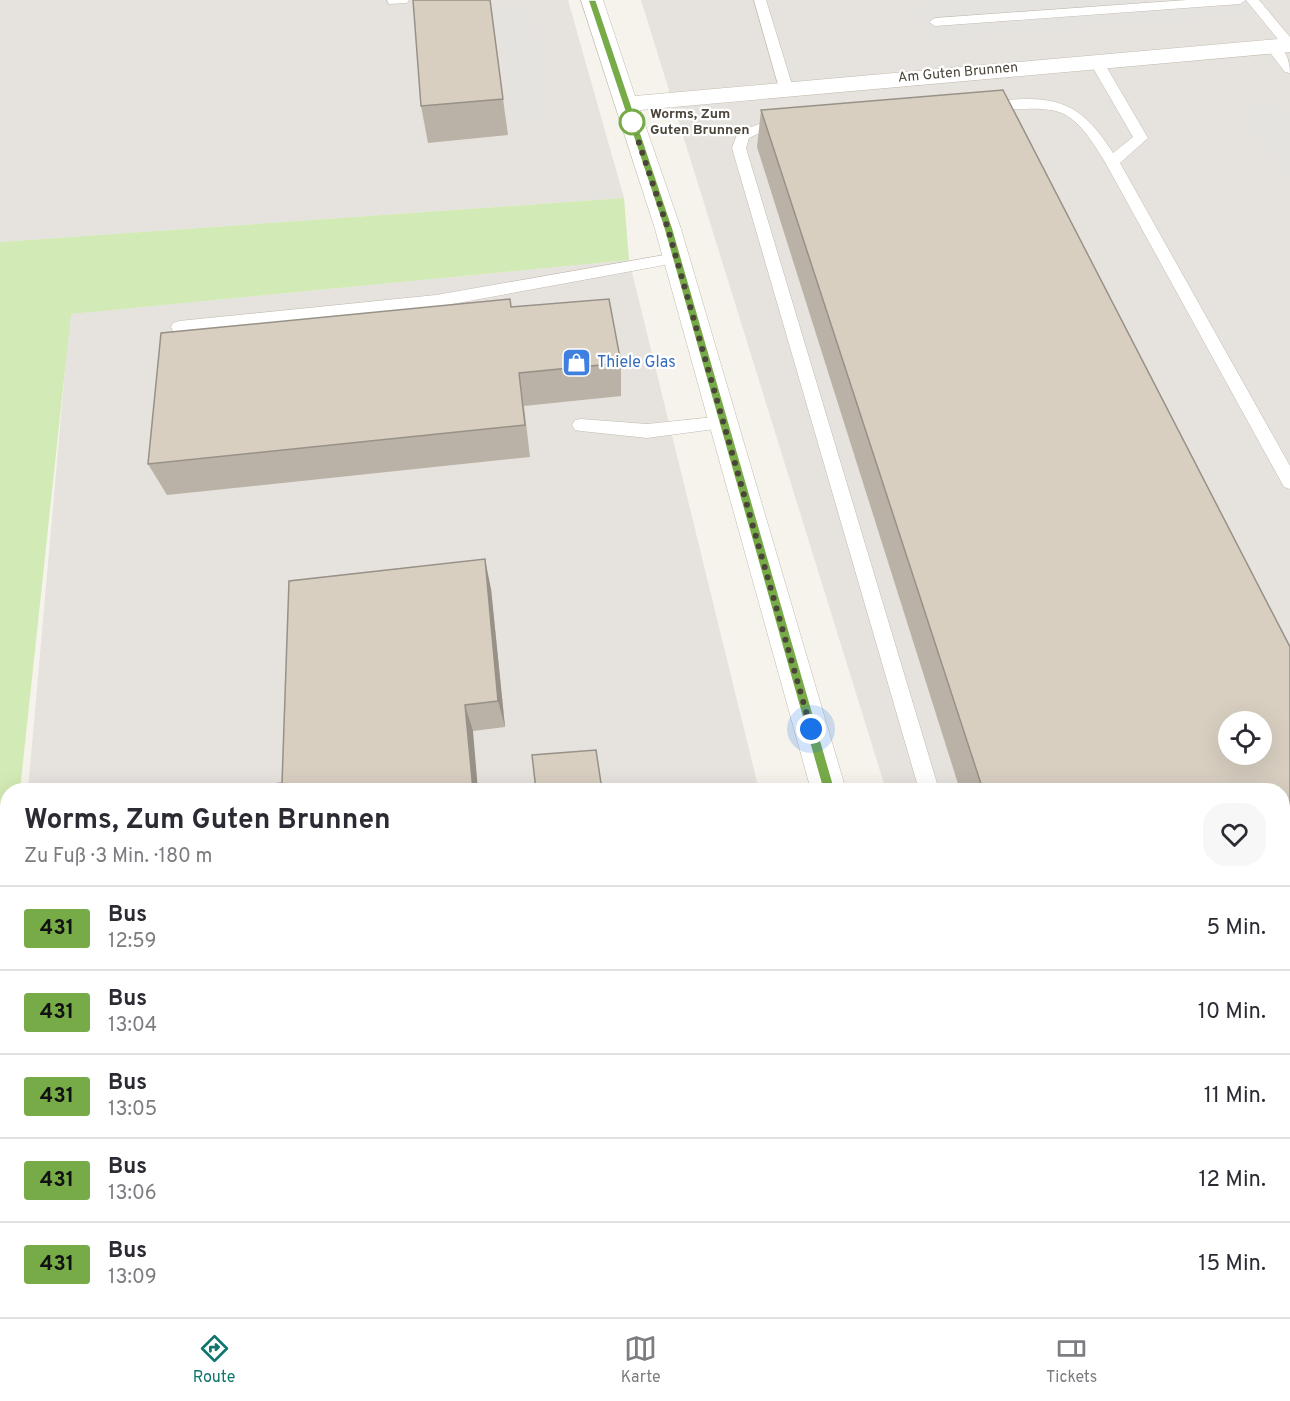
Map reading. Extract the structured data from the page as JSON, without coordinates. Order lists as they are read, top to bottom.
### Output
{
  "streets": {
    "street": ["Am Guten Brunnen"]
  },
  "places": {
    "other": ["Worms, Zum Guten Brunnen"],
    "shop": ["Thiele Glas"]
  },
  "lines": ["bus line 431"],
  "page": {
    "heading": ["Worms, Zum Guten Brunnen", "Zu Fuß · 3 Min. · 180 m"],
    "list": [
      {
        "mark": "431",
        "name": "Bus",
        "note": "12:59",
        "value": "5 Min."
      },
      {
        "mark": "431",
        "name": "Bus",
        "note": "13:04",
        "value": "10 Min."
      },
      {
        "mark": "431",
        "name": "Bus",
        "note": "13:05",
        "value": "11 Min."
      },
      {
        "mark": "431",
        "name": "Bus",
        "note": "13:06",
        "value": "12 Min."
      },
      {
        "mark": "431",
        "name": "Bus",
        "note": "13:09",
        "value": "15 Min."
      }
    ],
    "tabs": ["Route", "Karte", "Tickets"]
  }
}
